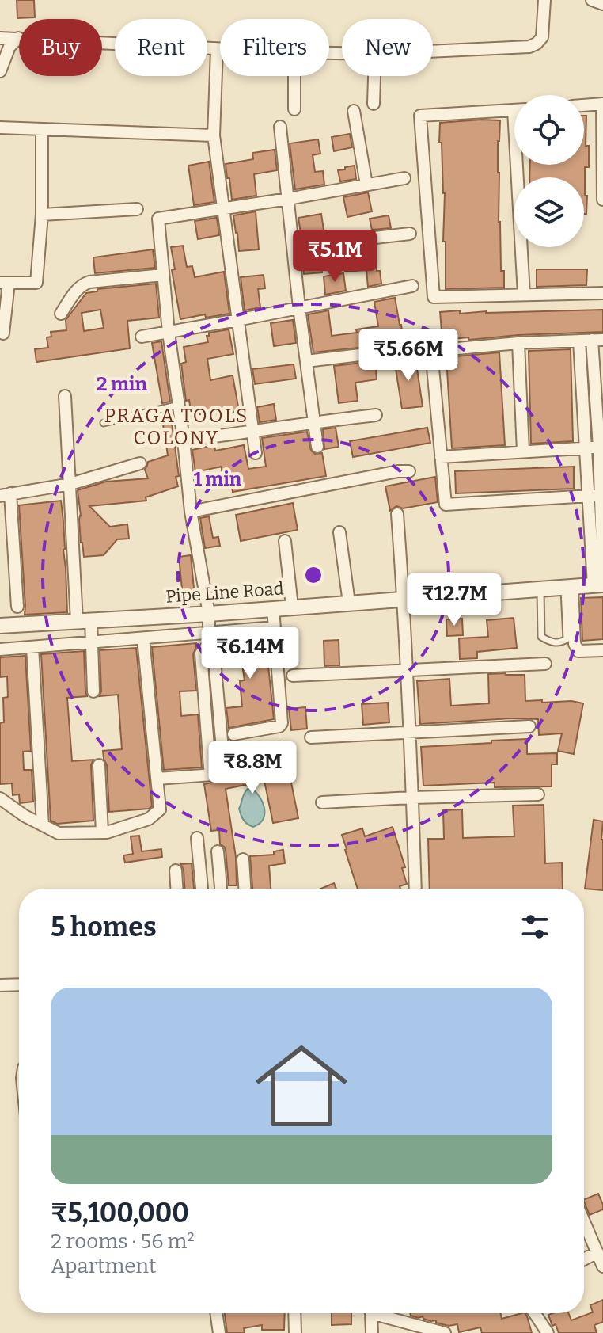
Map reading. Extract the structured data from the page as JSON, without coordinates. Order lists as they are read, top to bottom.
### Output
{
  "streets": {
    "street": ["Pipe Line Road"]
  },
  "districts": ["PRAGA TOOLS COLONY"],
  "page": {
    "chip": [
      "Buy",
      "Rent",
      "Filters",
      "New"
    ],
    "price": [
      "₹5.1M",
      "₹5.66M",
      "₹12.7M",
      "₹6.14M",
      "₹8.8M"
    ],
    "heading": "5 homes",
    "list": [
      {
        "name": "₹5,100,000",
        "note": "2 rooms · 56 m² · Apartment"
      }
    ]
  },
  "rings": ["2 min", "1 min"]
}
